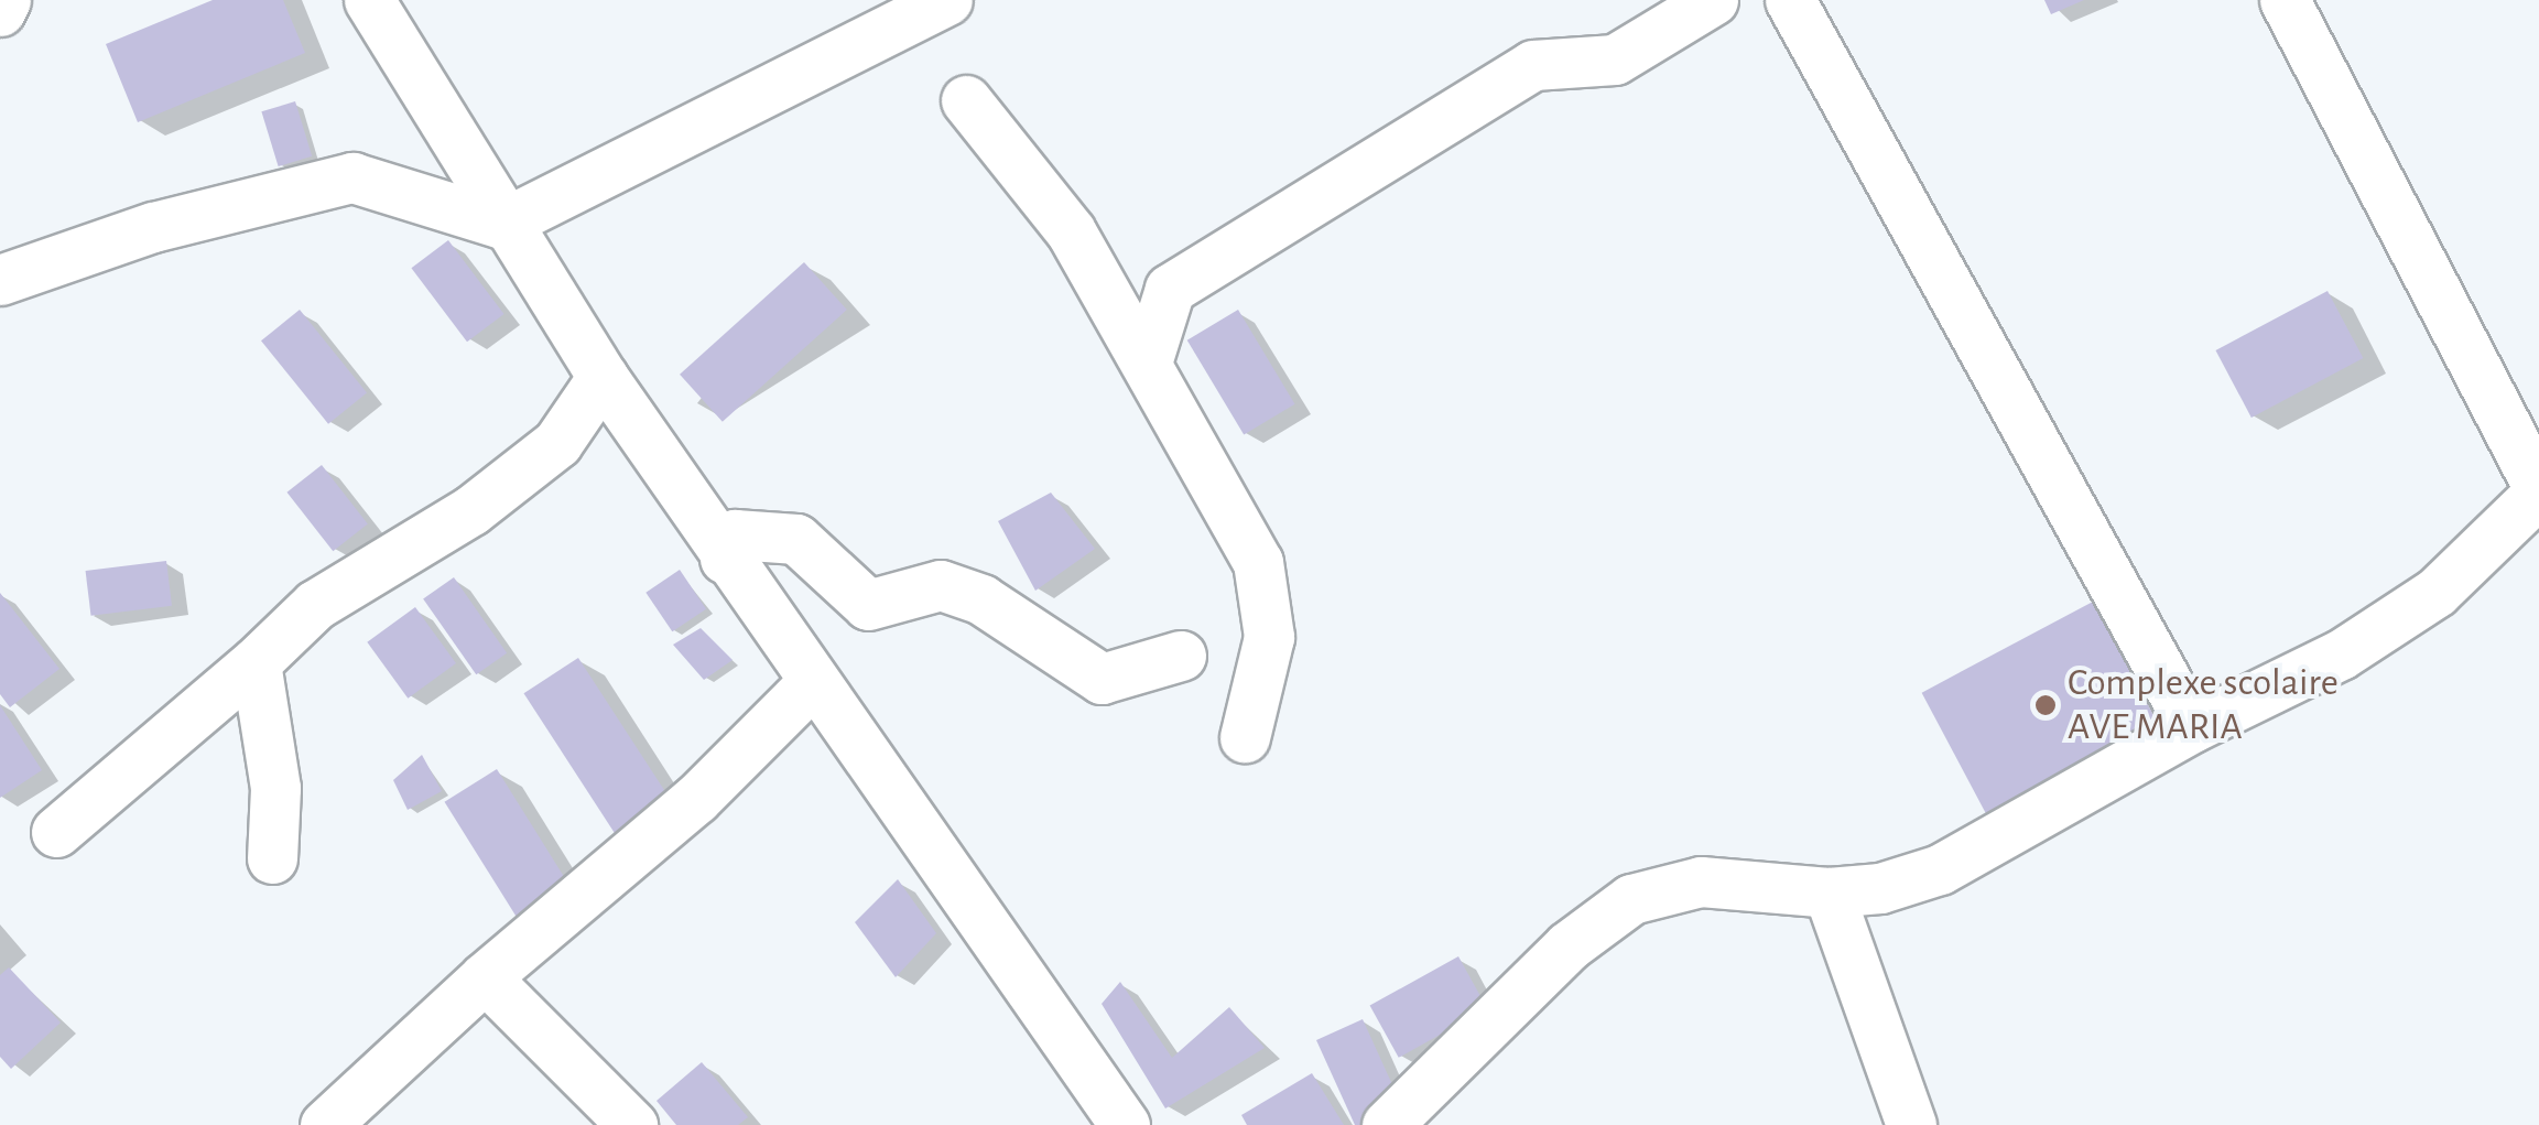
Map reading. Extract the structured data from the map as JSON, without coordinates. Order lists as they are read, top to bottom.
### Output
{
  "places": ["Complexe scolaire AVE MARIA"]
}
